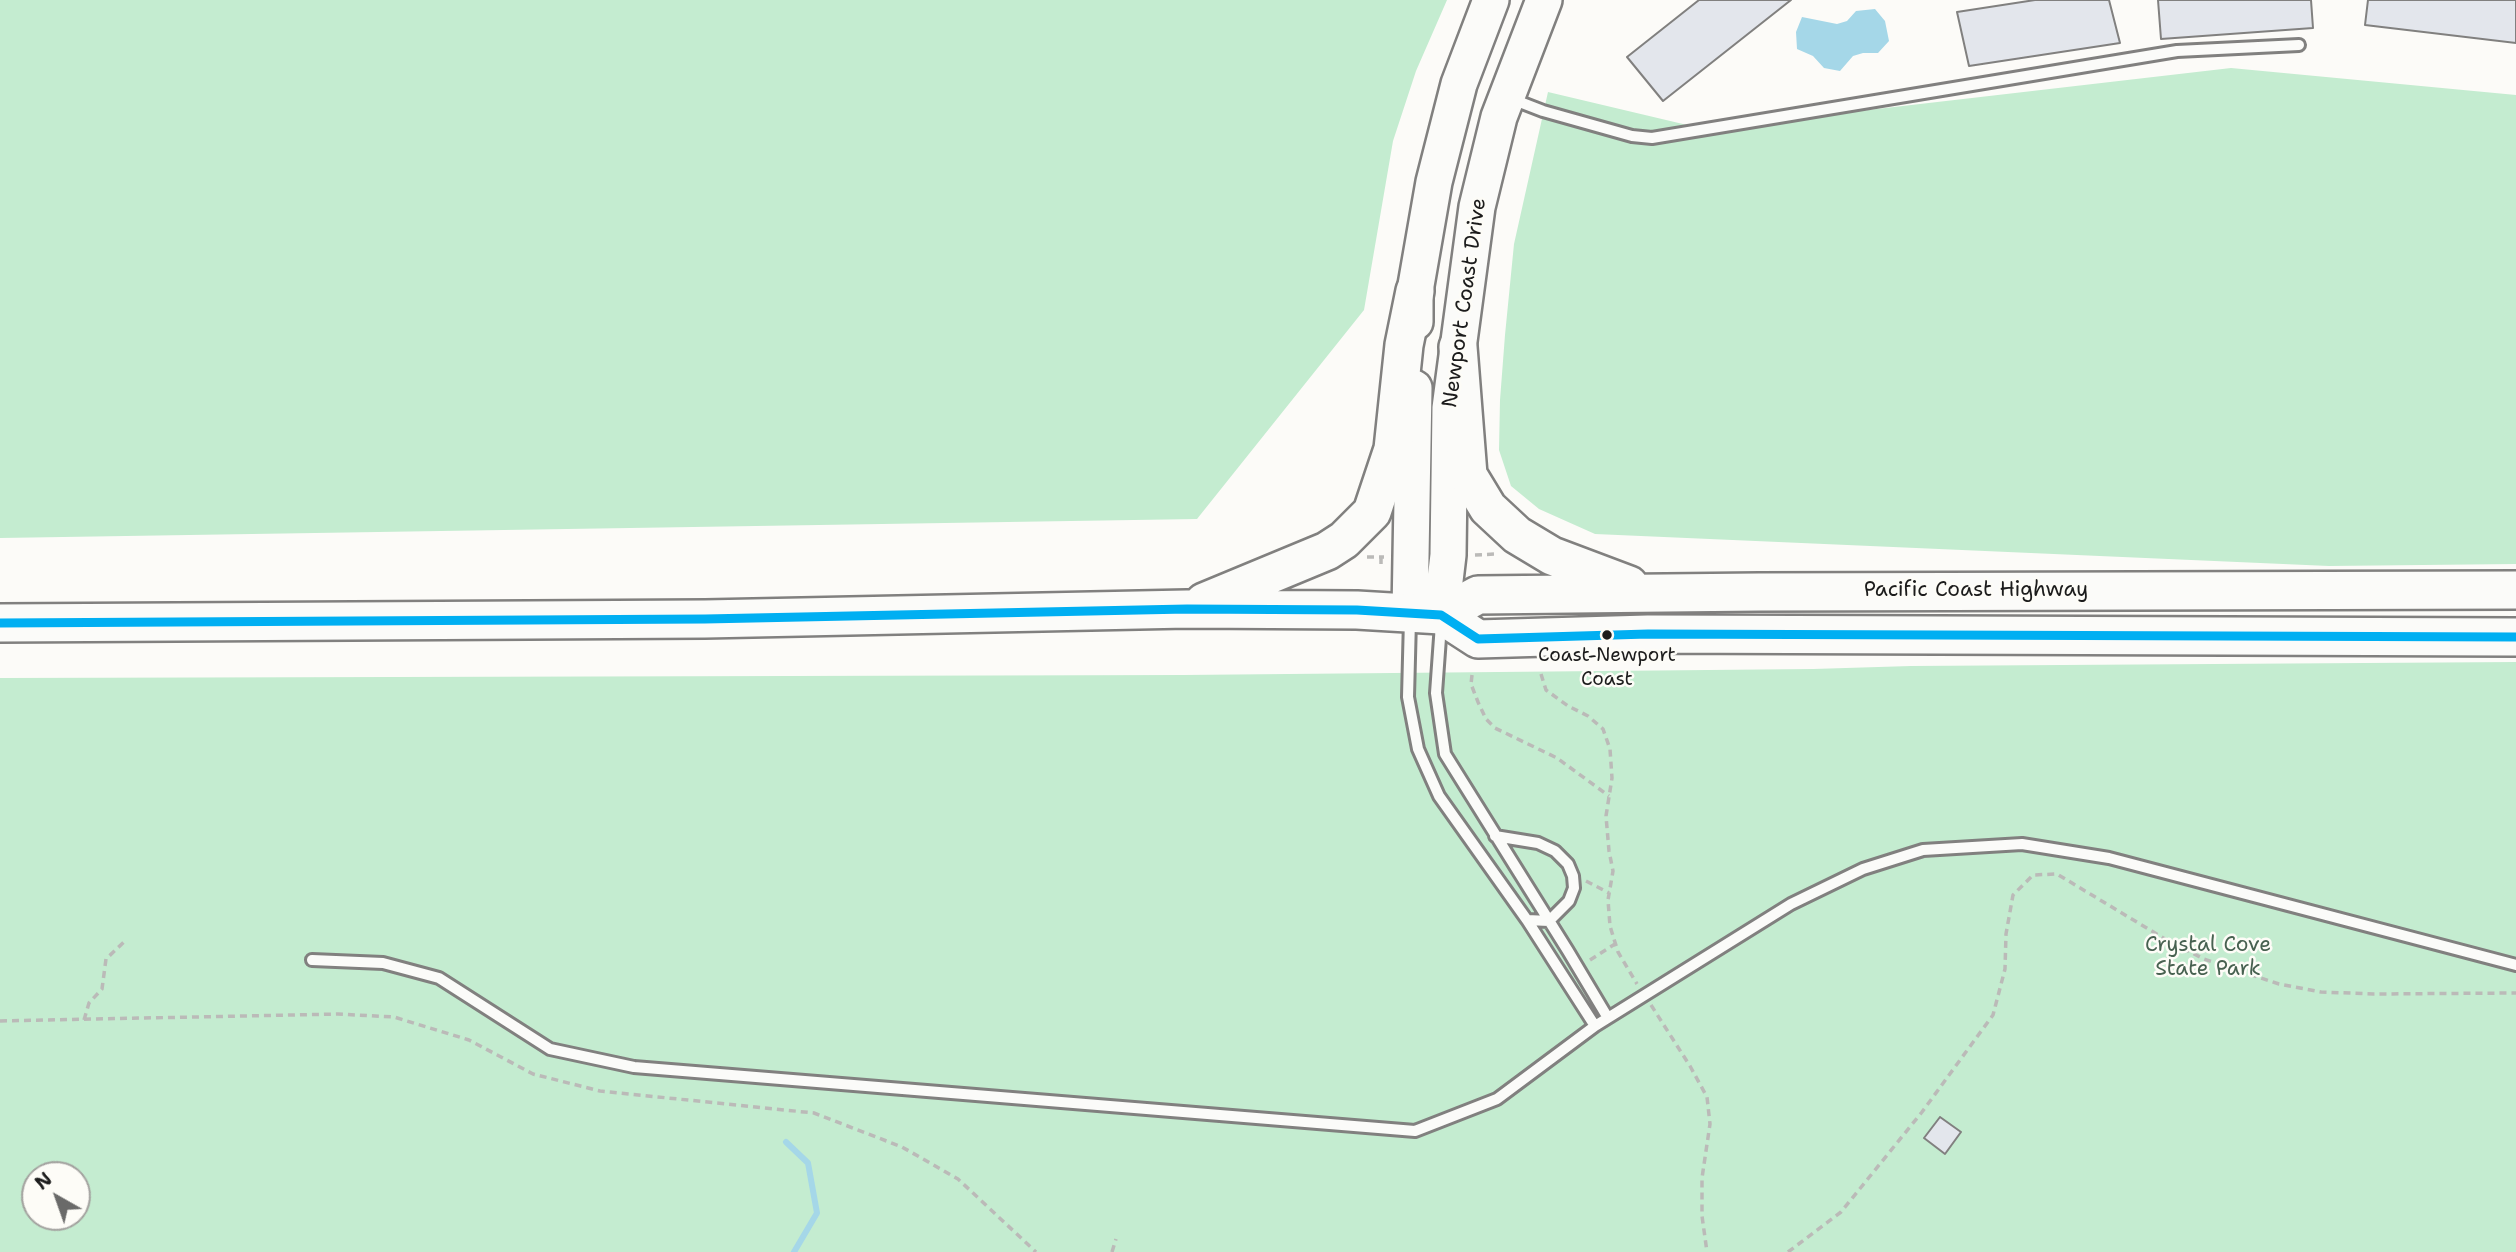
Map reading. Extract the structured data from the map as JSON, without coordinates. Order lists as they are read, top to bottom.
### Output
{
  "streets": {
    "highway": ["Pacific Coast Highway"],
    "main road": ["Newport Coast Drive"]
  },
  "crossings": [
    ["Newport Coast Drive", "Pacific Coast Highway"]
  ],
  "parks": ["Crystal Cove State Park"],
  "places": ["Coast-Newport Coast"],
  "north": "top left"
}
